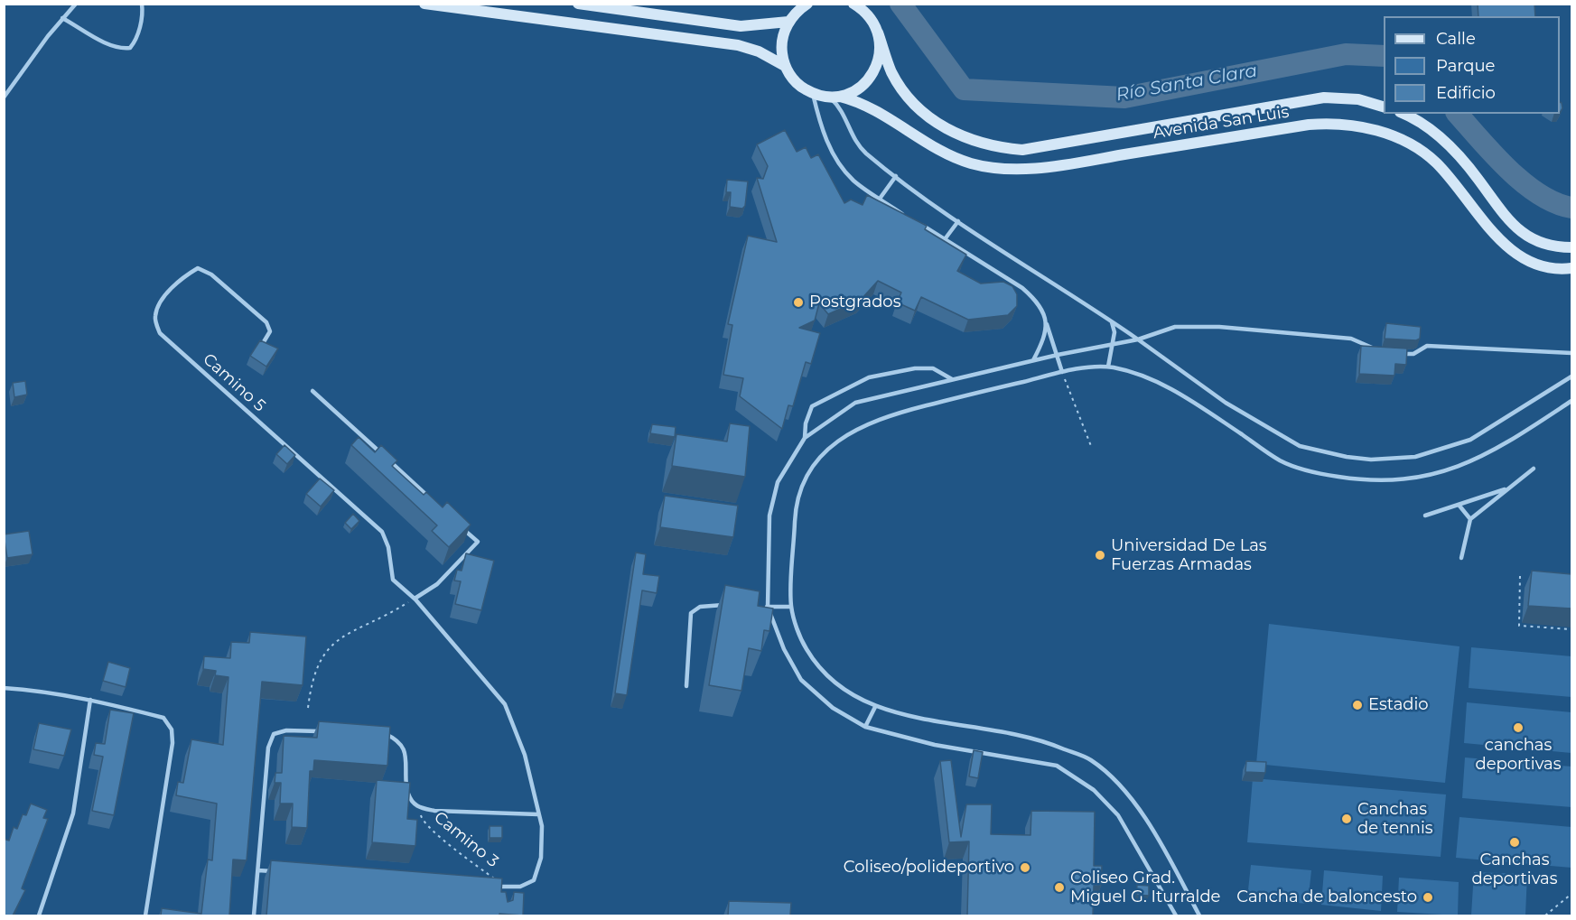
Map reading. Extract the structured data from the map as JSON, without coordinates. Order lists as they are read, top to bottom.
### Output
{
  "streets": {
    "street": ["Avenida San Luis"],
    "lane": ["Camino 5"],
    "path": ["Camino 3"]
  },
  "water": ["Río Santa Clara"],
  "places": [
    "Postgrados",
    "Universidad De Las Fuerzas Armadas",
    "Estadio",
    "canchas deportivas",
    "Canchas de tennis",
    "Canchas deportivas",
    "Coliseo/polideportivo",
    "Coliseo Grad. Miguel G. Iturralde",
    "Cancha de baloncesto"
  ],
  "legend": ["Calle", "Parque", "Edificio"]
}
